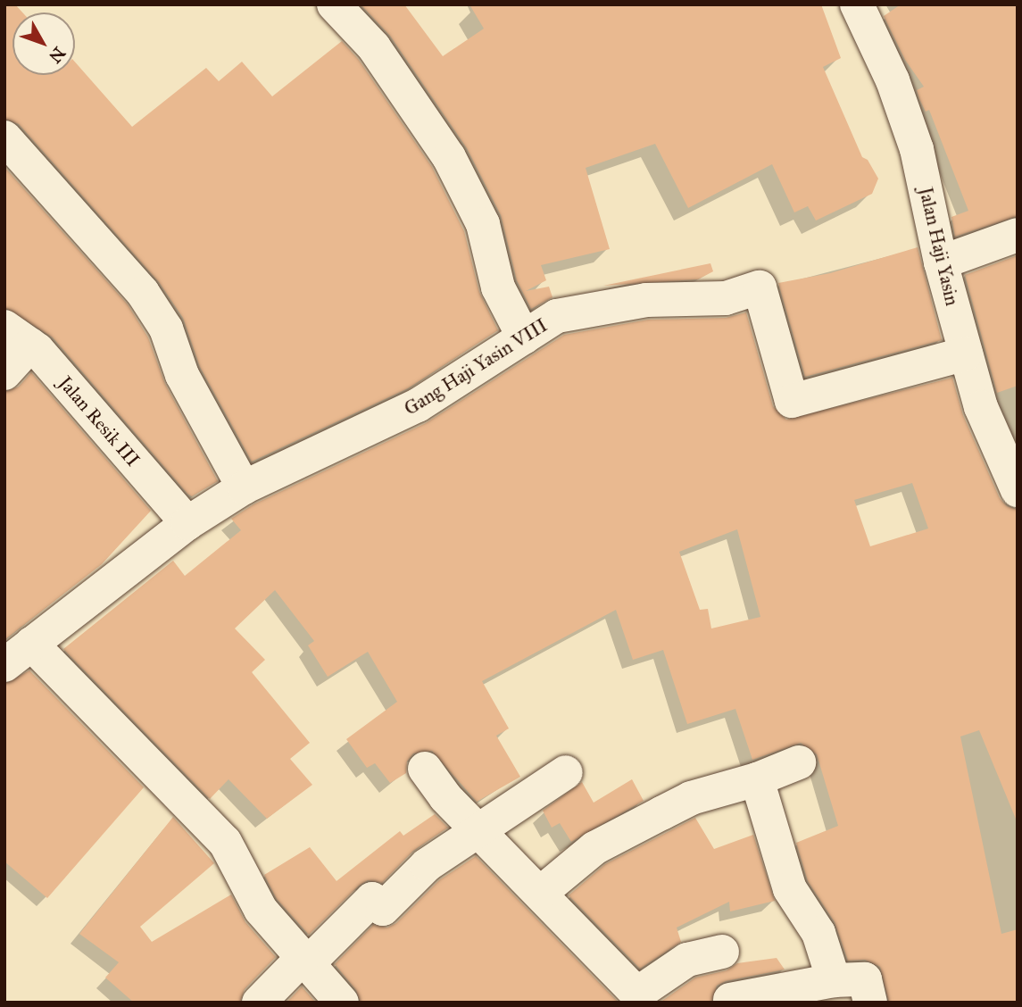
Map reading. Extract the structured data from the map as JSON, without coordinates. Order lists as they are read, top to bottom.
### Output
{
  "streets": {
    "street": ["Jalan Haji Yasin", "Gang Haji Yasin VIII", "Jalan Resik III"]
  },
  "crossings": [
    ["Jalan Haji Yasin", "Gang Haji Yasin VIII"],
    ["Gang Haji Yasin VIII", "Jalan Resik III"]
  ],
  "north": "bottom right"
}
